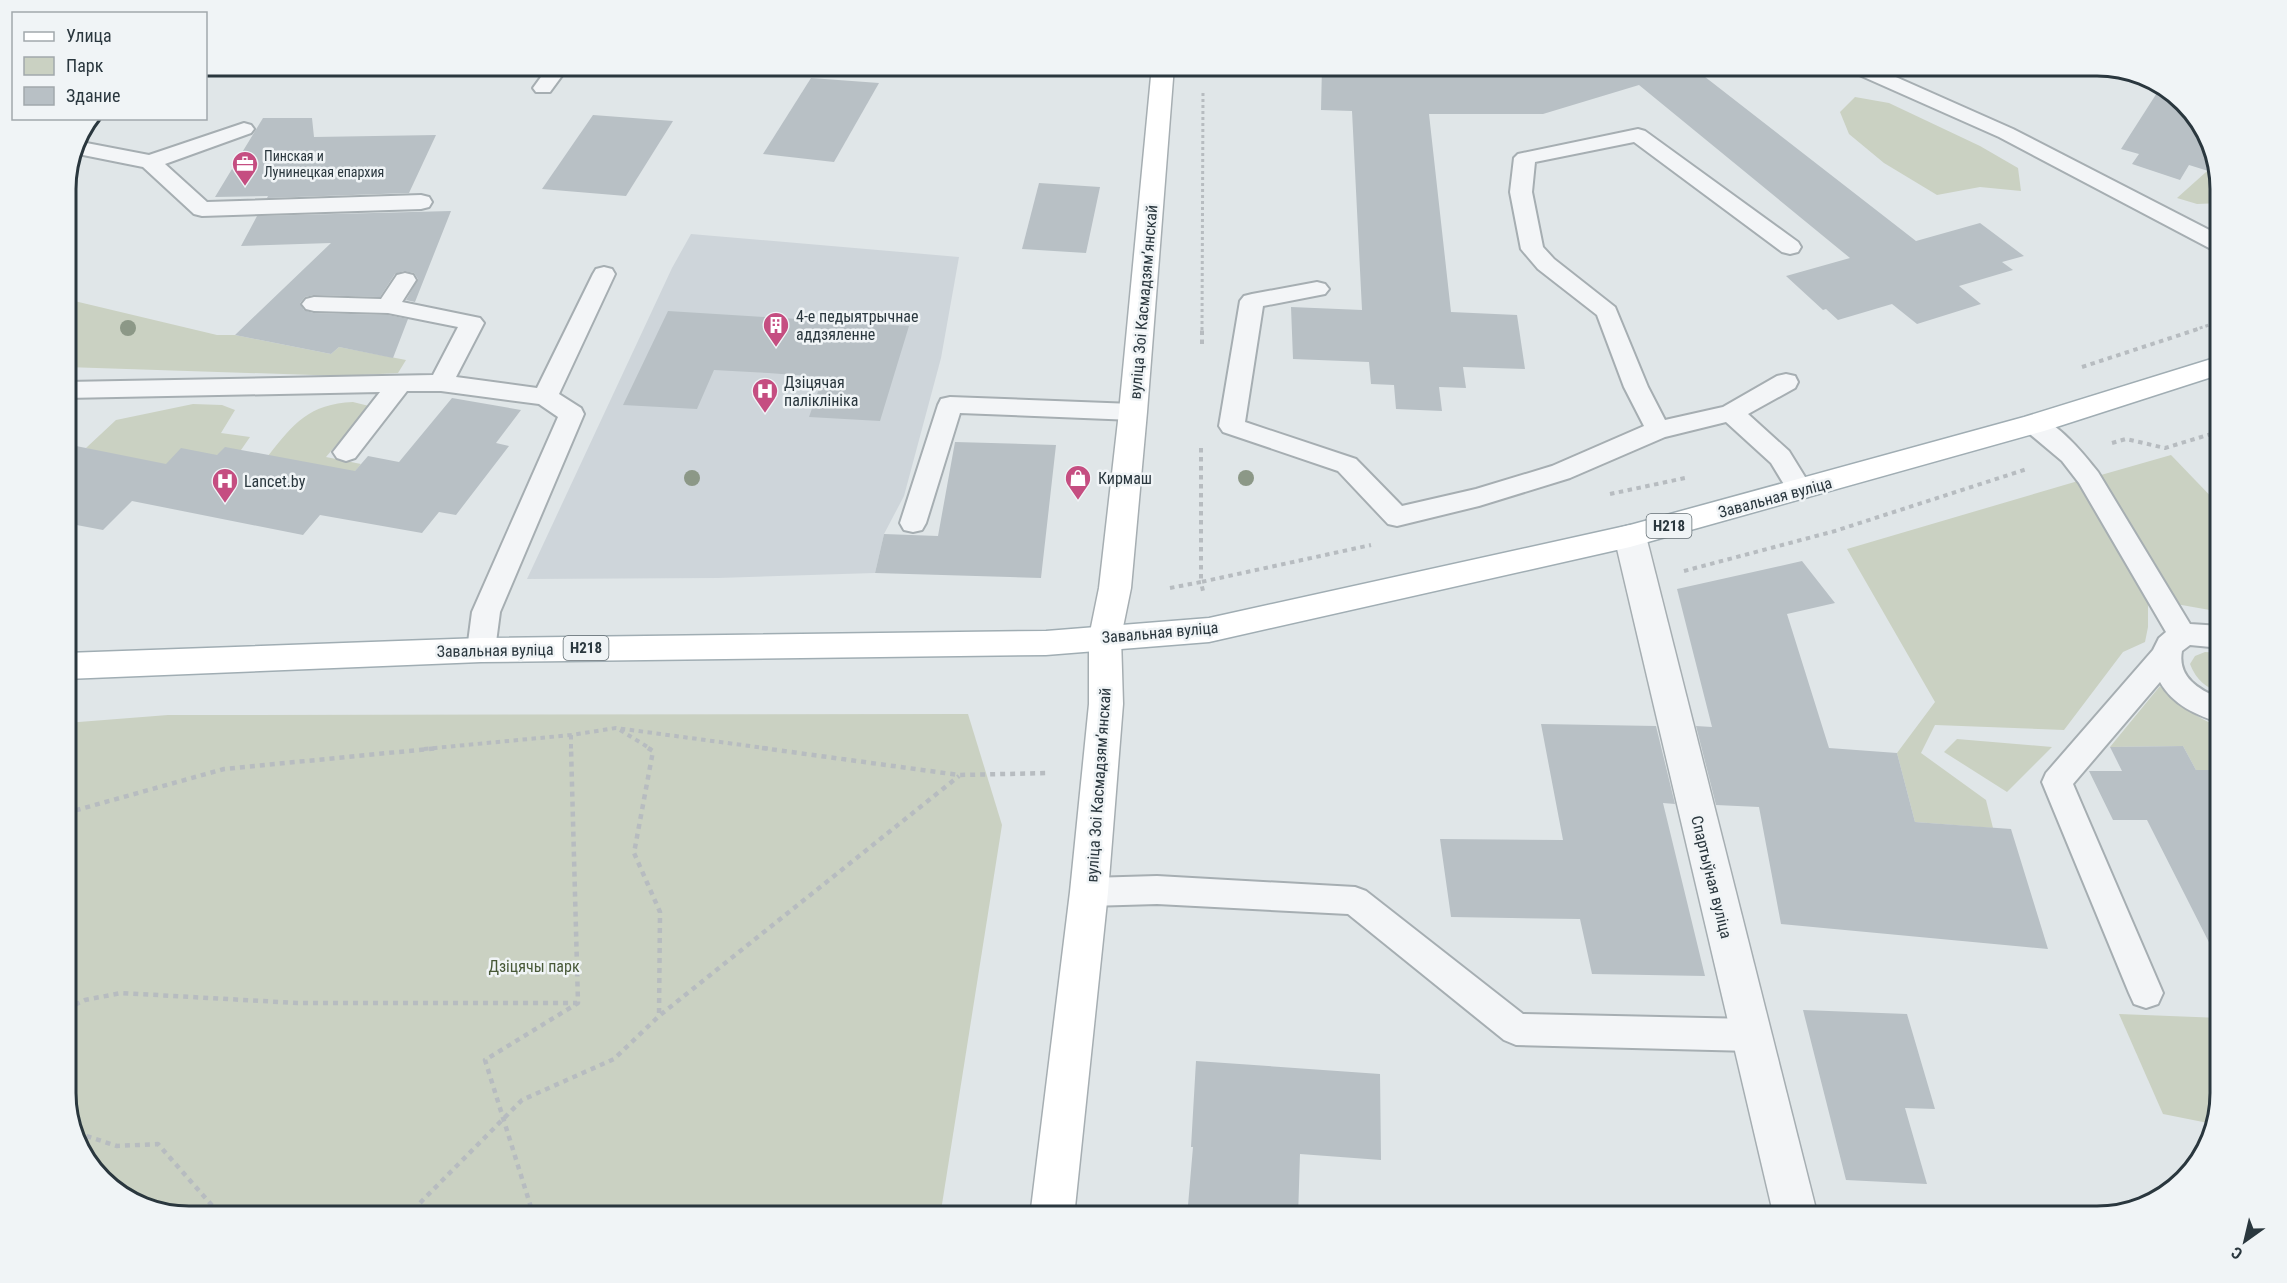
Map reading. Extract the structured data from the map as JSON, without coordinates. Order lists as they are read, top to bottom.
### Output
{
  "streets": {
    "main road": ["вуліца Зоі Касмадзямʼянскай", "Завальная вуліца", "Н218"],
    "street": ["Спартыўная вуліца"]
  },
  "crossings": [
    ["вуліца Зоі Касмадзямʼянскай", "Завальная вуліца"],
    ["Завальная вуліца", "Спартыўная вуліца"]
  ],
  "parks": ["Дзіцячы парк"],
  "places": {
    "office": ["Пинская и Лунинецкая епархия"],
    "building": ["4-е педыятрычнае аддзяленне"],
    "hospital": ["Дзіцячая паліклініка", "Lancet.by"],
    "shop": ["Кирмаш"]
  },
  "legend": ["Улица", "Парк", "Здание"],
  "north": "bottom left"
}
